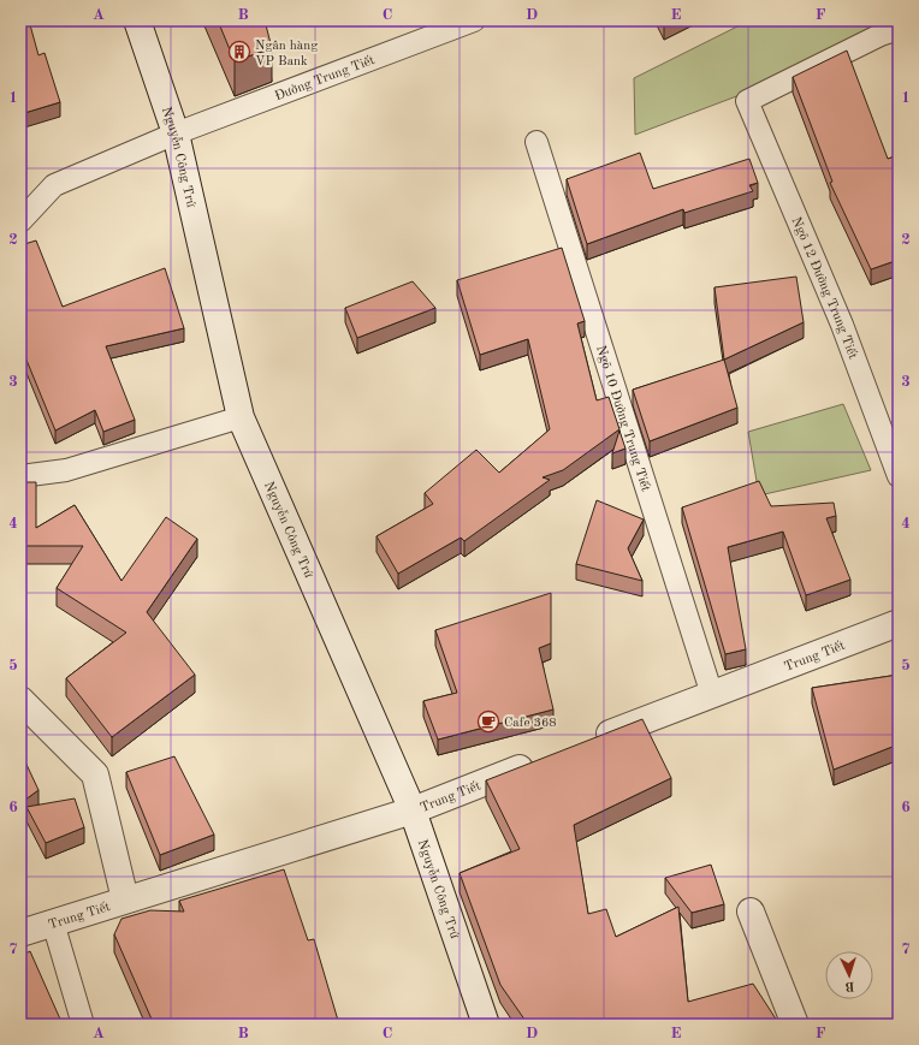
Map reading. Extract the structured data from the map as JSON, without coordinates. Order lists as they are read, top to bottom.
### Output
{
  "streets": {
    "street": ["Nguyễn Công Trứ", "Trung Tiết"],
    "lane": ["Đường Trung Tiết", "Ngõ 12 Đường Trung Tiết", "Ngõ 10 Đường Trung Tiết"]
  },
  "crossings": [
    ["Đường Trung Tiết", "Nguyễn Công Trứ"],
    ["Nguyễn Công Trứ", "Trung Tiết"],
    ["Ngõ 10 Đường Trung Tiết", "Trung Tiết"]
  ],
  "places": {
    "building": ["Ngân hàng VP Bank"],
    "cafe": ["Cafe 368"]
  },
  "north": "bottom",
  "grid": {
    "columns": [
      "A",
      "B",
      "C",
      "D",
      "E",
      "F"
    ],
    "rows": [
      "1",
      "2",
      "3",
      "4",
      "5",
      "6",
      "7"
    ]
  }
}
